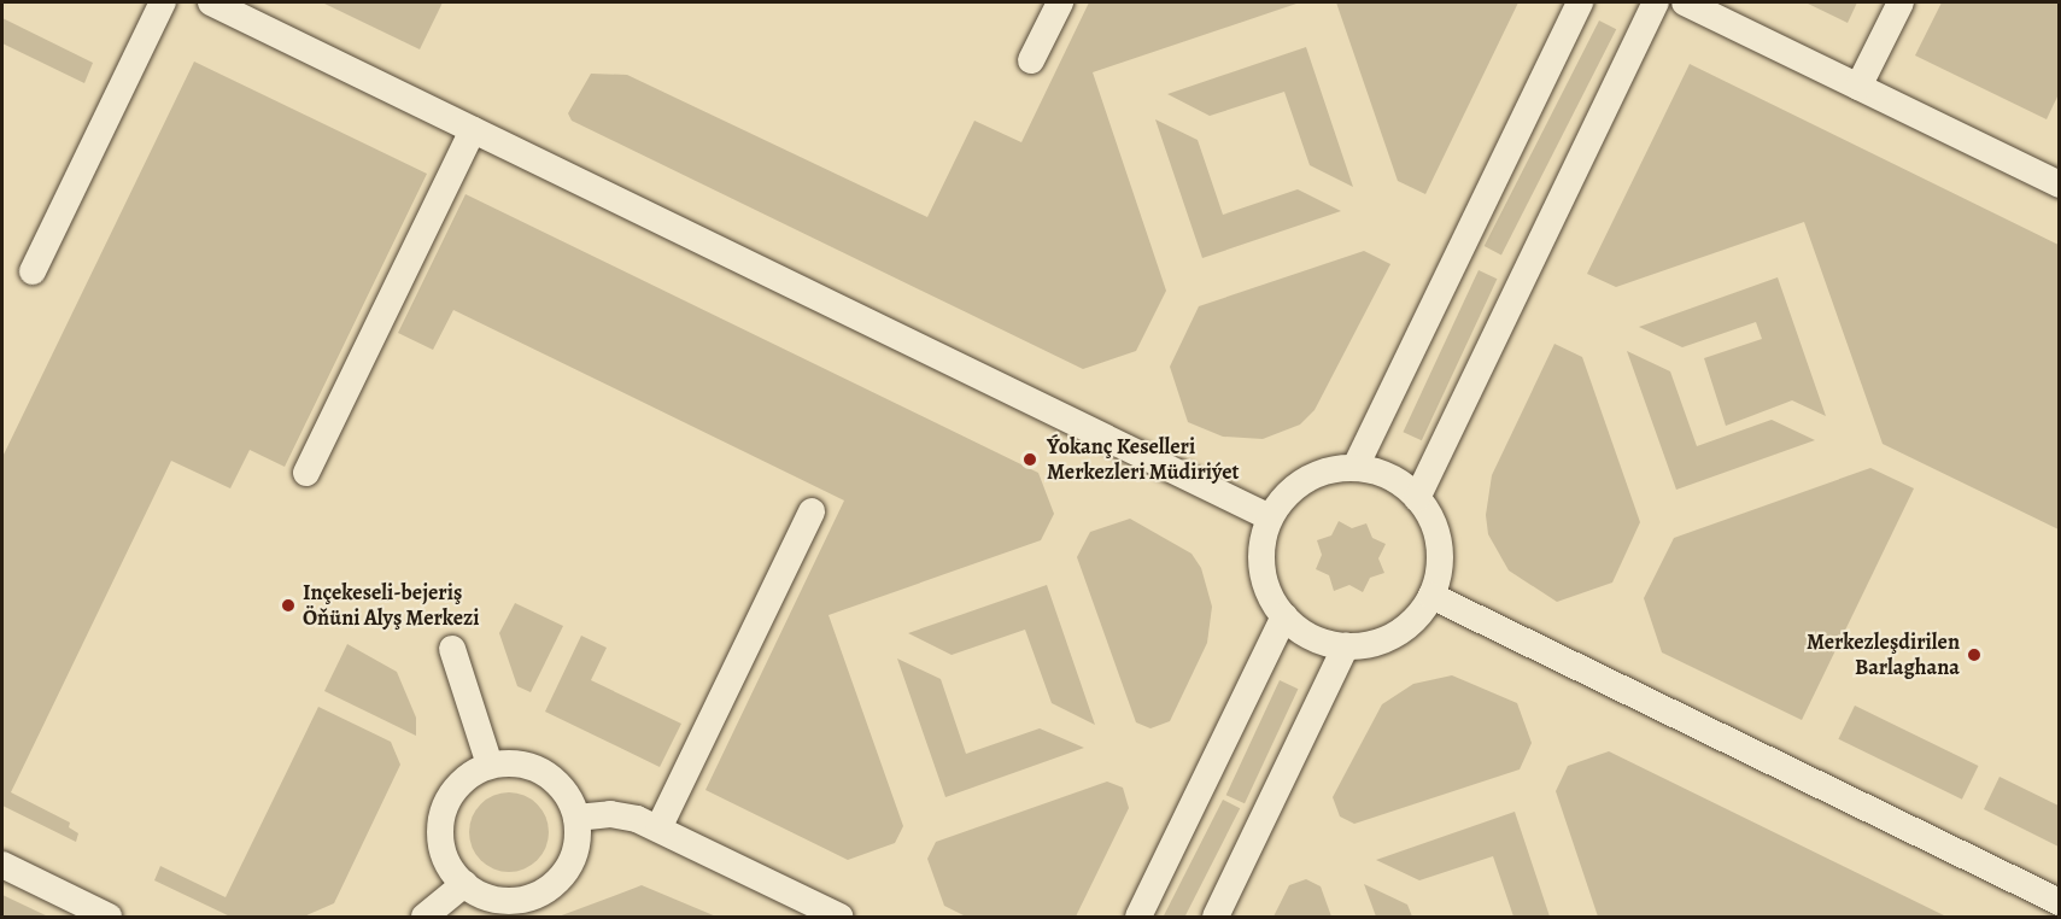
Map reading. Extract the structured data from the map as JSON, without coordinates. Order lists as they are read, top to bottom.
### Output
{
  "places": ["Ýokanç Keselleri Merkezleri Müdiriýet", "Inçekeseli-bejeriş Öňüni Alyş Merkezi", "Merkezleşdirilen Barlaghana"]
}
